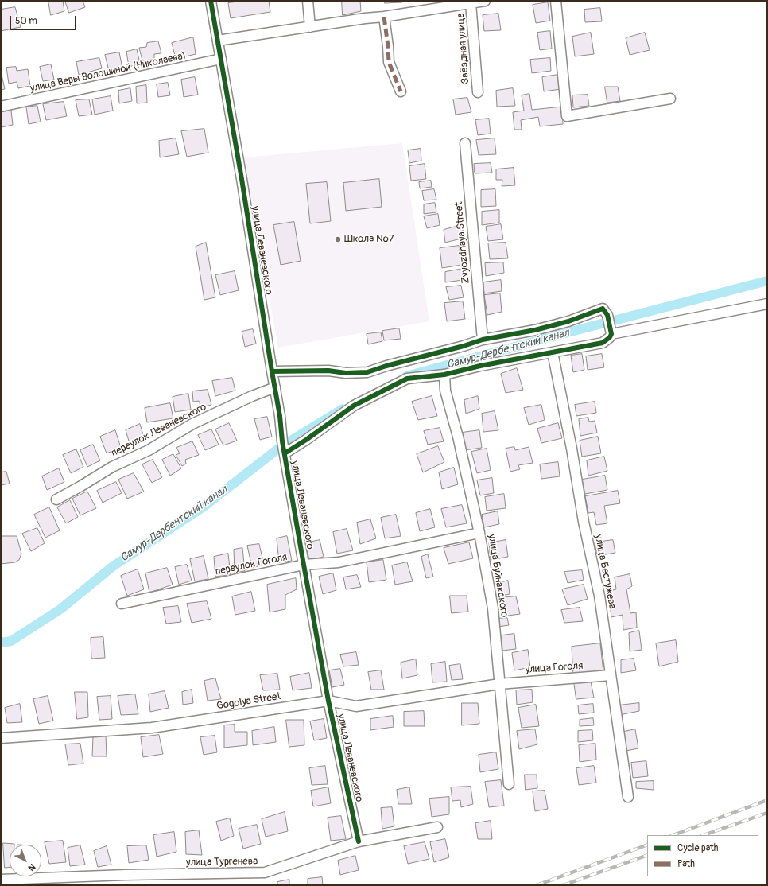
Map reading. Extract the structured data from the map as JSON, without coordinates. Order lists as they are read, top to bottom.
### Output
{
  "streets": {
    "street": [
      "Звёздная улица",
      "улица Веры Волошиной (Николаева)",
      "Zvyozdnaya Street",
      "улица Леваневского",
      "переулок Леваневского",
      "переулок Гоголя",
      "улица Бестужева",
      "улица Буйнакского",
      "улица Гоголя",
      "Gogolya Street",
      "улица Тургенева"
    ]
  },
  "crossings": [
    ["улица Веры Волошиной (Николаева)", "улица Леваневского"],
    ["улица Леваневского", "переулок Леваневского"],
    ["улица Леваневского", "переулок Гоголя"],
    ["улица Леваневского", "Gogolya Street"],
    ["улица Леваневского", "улица Тургенева"],
    ["переулок Гоголя", "улица Буйнакского"],
    ["улица Бестужева", "улица Гоголя"],
    ["улица Буйнакского", "улица Гоголя"],
    ["улица Буйнакского", "Gogolya Street"],
    ["улица Гоголя", "Gogolya Street"]
  ],
  "water": ["Самур-Дербентский канал"],
  "places": ["Школа №7"],
  "legend": ["Cycle path", "Path"],
  "scale_bar": "50 m",
  "north": "bottom right"
}
